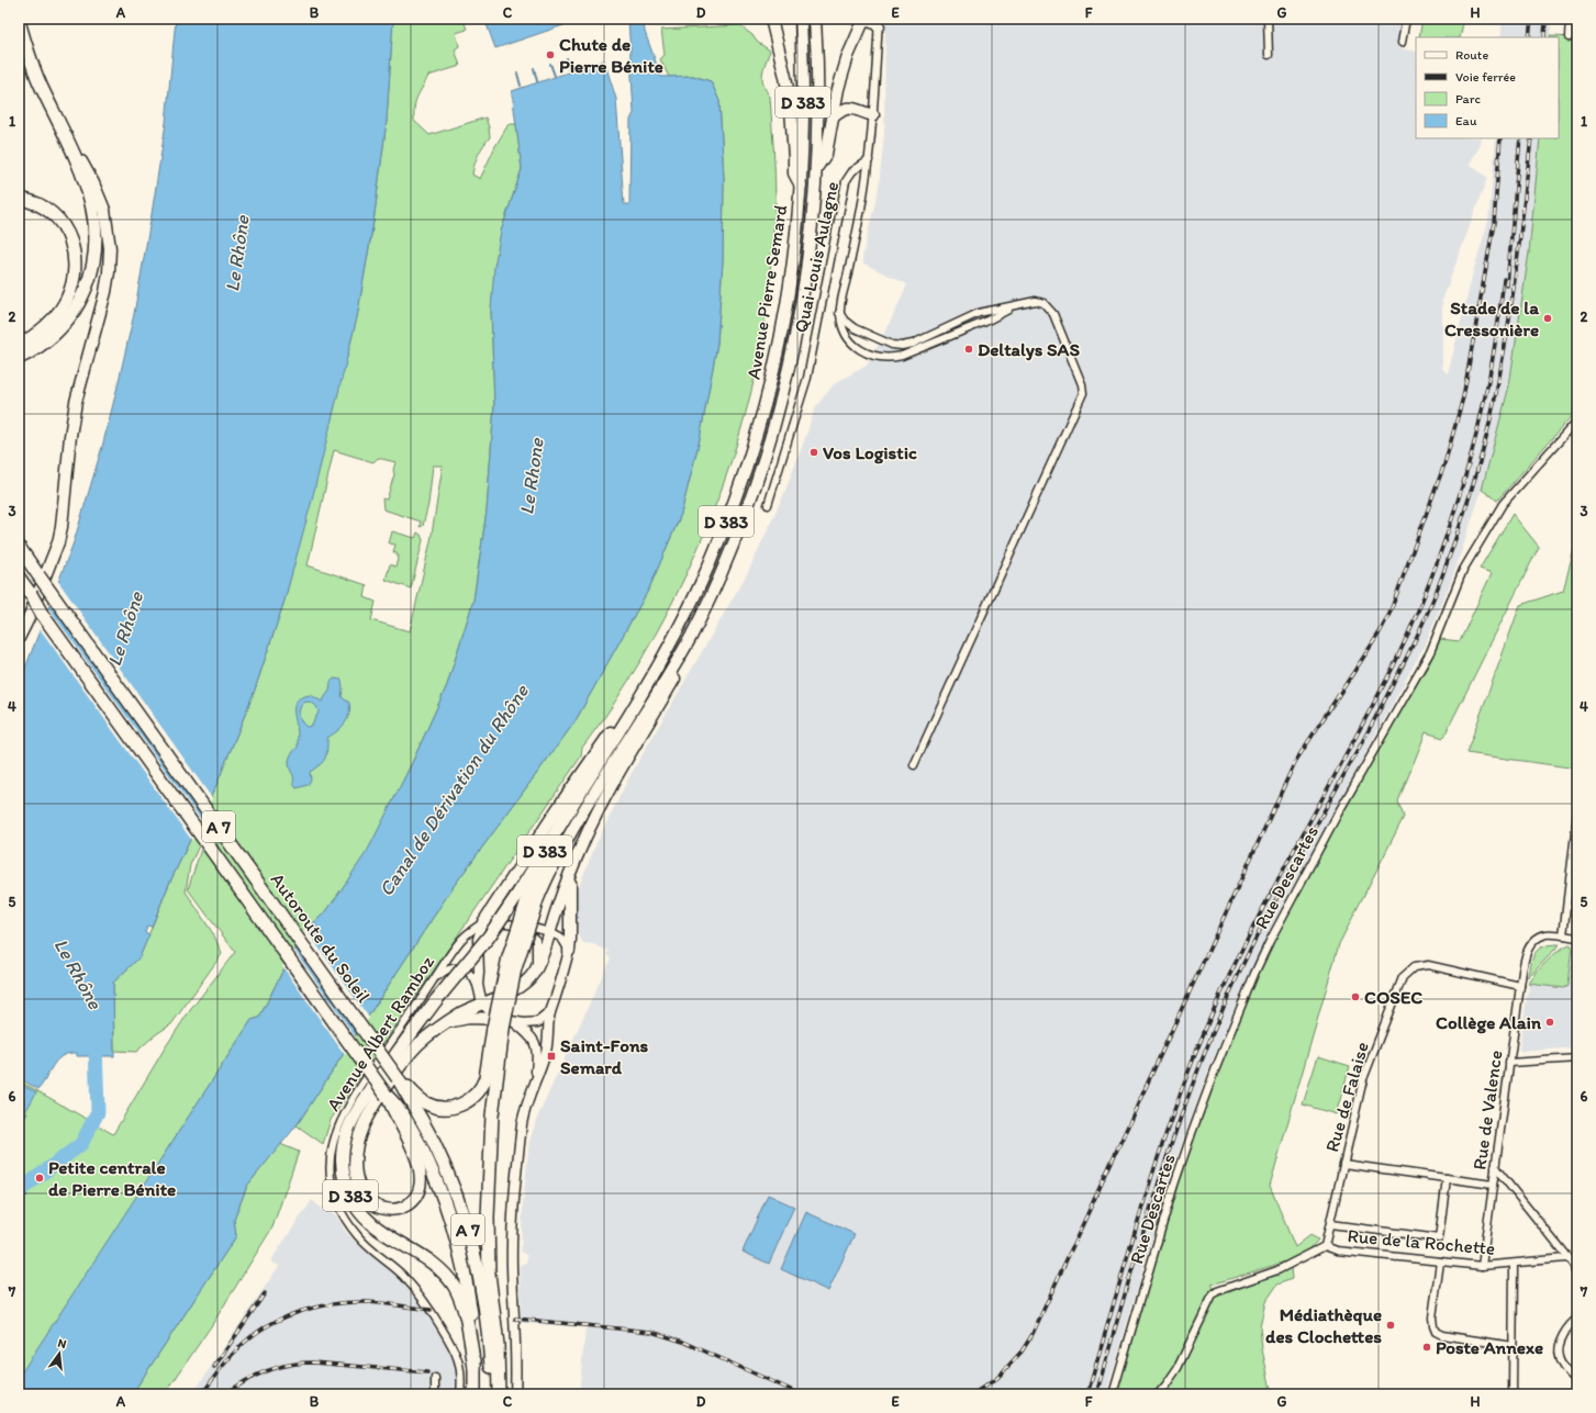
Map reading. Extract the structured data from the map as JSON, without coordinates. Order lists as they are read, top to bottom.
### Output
{
  "streets": {
    "highway": [
      "D 383",
      "Avenue Pierre Semard",
      "A 7",
      "Autoroute du Soleil"
    ],
    "street": [
      "Quai Louis Aulagne",
      "Rue Descartes",
      "Avenue Albert Ramboz",
      "Rue de Falaise",
      "Rue de Valence",
      "Rue de la Rochette"
    ]
  },
  "crossings": [
    ["D 383", "Avenue Pierre Semard"],
    ["D 383", "Autoroute du Soleil"],
    ["Rue de Falaise", "Rue de Valence"],
    ["Rue de Falaise", "Rue de la Rochette"],
    ["Rue de Valence", "Rue de la Rochette"]
  ],
  "water": ["Le Rhône", "Le Rhone", "Canal de Dérivation du Rhône"],
  "places": {
    "other": [
      "Chute de Pierre Bénite",
      "Stade de la Cressonière",
      "Deltalys SAS",
      "Vos Logistic",
      "COSEC",
      "Collège Alain",
      "Petite centrale de Pierre Bénite",
      "Médiathèque des Clochettes",
      "Poste Annexe"
    ],
    "transit": ["Saint-Fons Semard"]
  },
  "legend": [
    "Route",
    "Voie ferrée",
    "Parc",
    "Eau"
  ],
  "north": "top",
  "grid": {
    "columns": [
      "A",
      "B",
      "C",
      "D",
      "E",
      "F",
      "G",
      "H"
    ],
    "rows": [
      "1",
      "2",
      "3",
      "4",
      "5",
      "6",
      "7"
    ]
  }
}
